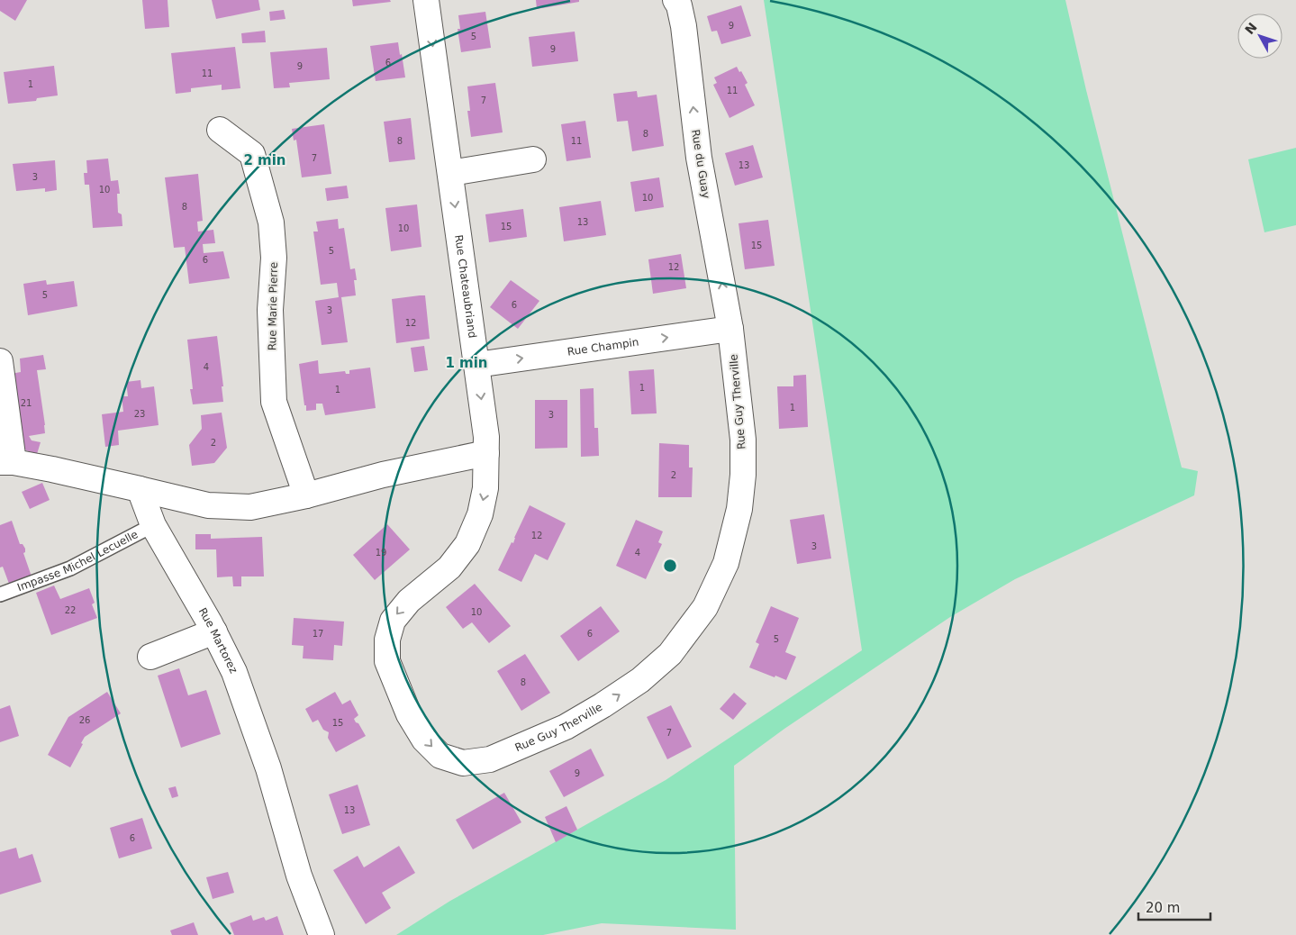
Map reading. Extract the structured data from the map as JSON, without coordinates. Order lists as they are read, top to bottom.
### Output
{
  "streets": {
    "street": [
      "Rue du Guay",
      "Rue Chateaubriand",
      "Rue Marie Pierre",
      "Rue Champin",
      "Rue Guy Therville",
      "Rue Martorez"
    ],
    "lane": ["Impasse Michel Lecuelle"]
  },
  "crossings": [
    ["Rue du Guay", "Rue Champin"],
    ["Rue du Guay", "Rue Guy Therville"],
    ["Rue Chateaubriand", "Rue Champin"],
    ["Rue Chateaubriand", "Rue Guy Therville"],
    ["Rue Champin", "Rue Guy Therville"],
    ["Impasse Michel Lecuelle", "Rue Martorez"]
  ],
  "one_way": ["Rue du Guay", "Rue Chateaubriand"],
  "house_numbers": [
    "9",
    "5",
    "9",
    "6",
    "9",
    "11",
    "1",
    "11",
    "7",
    "8",
    "8",
    "11",
    "7",
    "13",
    "3",
    "10",
    "10",
    "8",
    "13",
    "15",
    "10",
    "15",
    "5",
    "6",
    "12",
    "5",
    "6",
    "3",
    "12",
    "4",
    "1",
    "1",
    "21",
    "1",
    "23",
    "3",
    "2",
    "2",
    "12",
    "3",
    "19",
    "4",
    "22",
    "10",
    "17",
    "6",
    "5",
    "8",
    "26",
    "15",
    "7",
    "9",
    "13",
    "6"
  ],
  "scale_bar": "20 m",
  "north": "top left",
  "rings": ["2 min", "1 min"]
}
